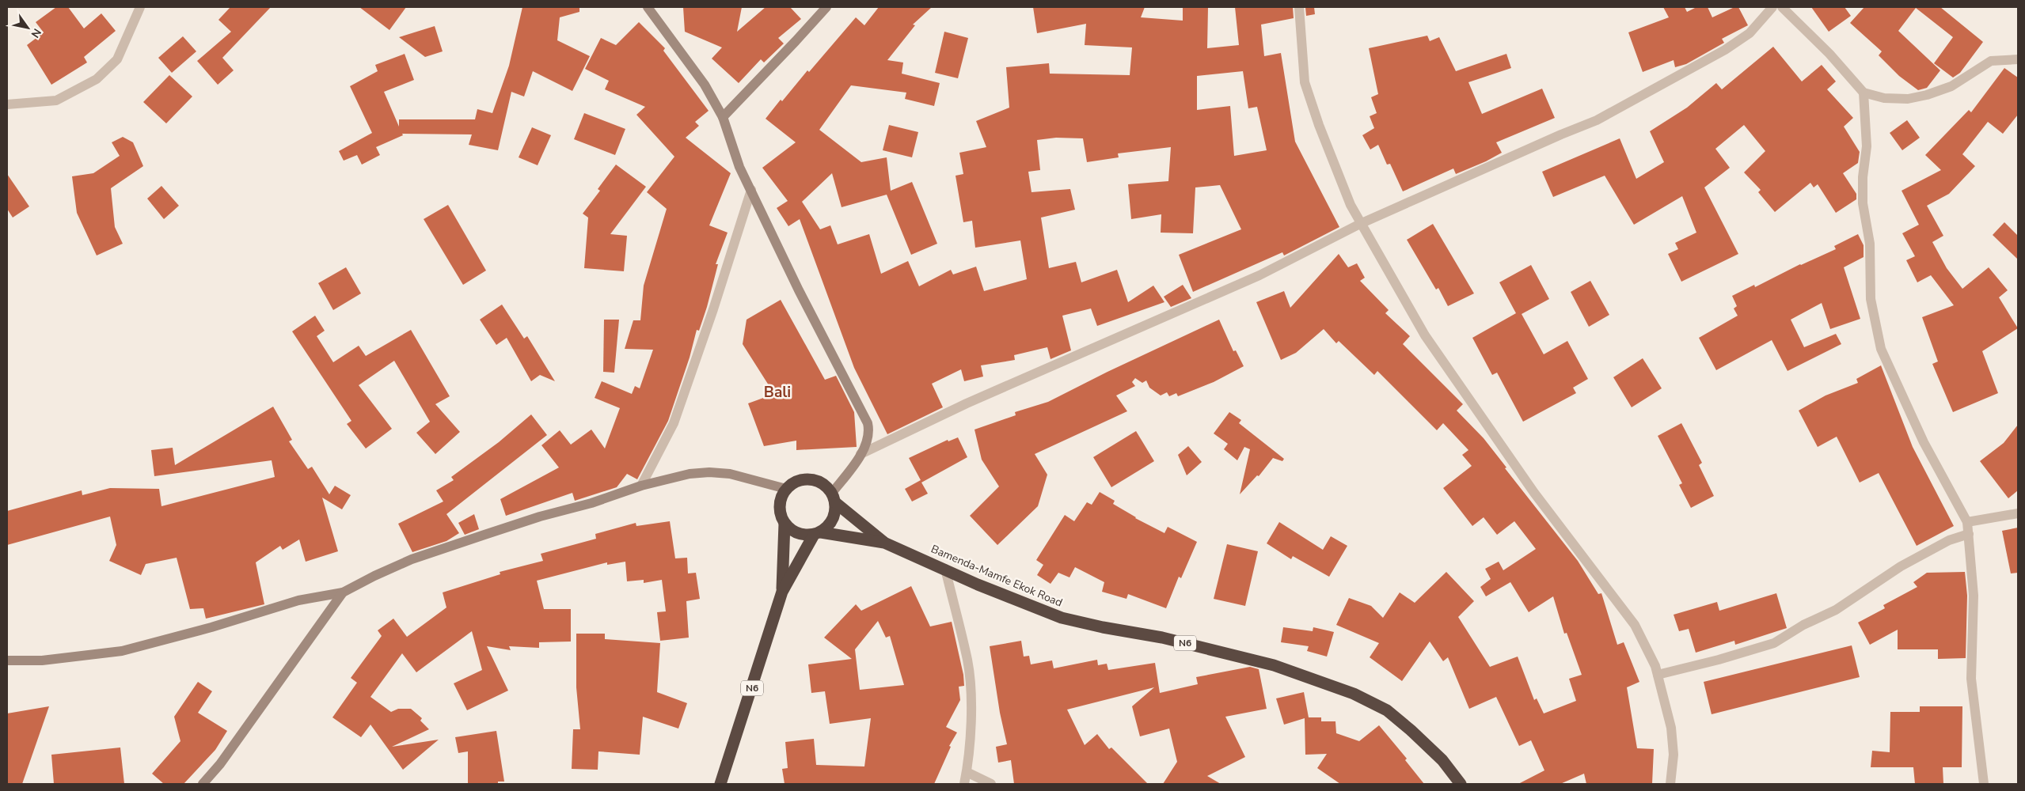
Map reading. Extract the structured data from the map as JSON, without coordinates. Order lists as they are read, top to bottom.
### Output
{
  "streets": {
    "highway": ["Bamenda-Mamfe Ekok Road", "N6"]
  },
  "crossings": [
    ["Bamenda-Mamfe Ekok Road", "N6"]
  ],
  "districts": ["Bali"],
  "north": "bottom right"
}
